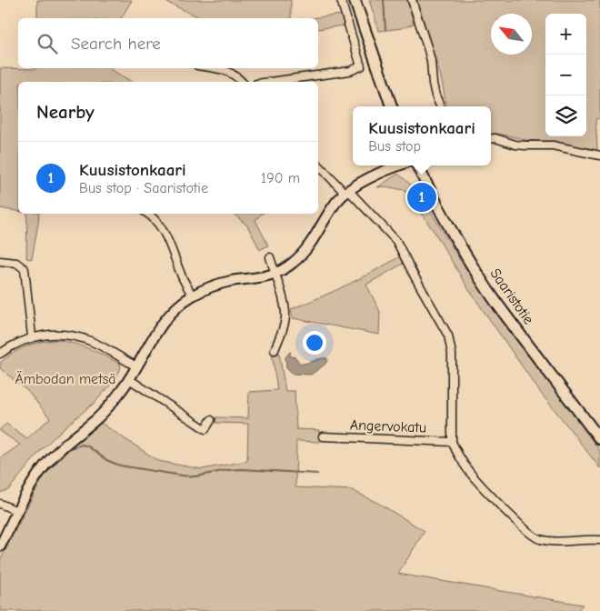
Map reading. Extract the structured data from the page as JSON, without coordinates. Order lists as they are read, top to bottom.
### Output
{
  "streets": {
    "main road": ["Saaristotie"],
    "street": ["Angervokatu"]
  },
  "parks": ["Ämbodan metsä"],
  "north": "top left",
  "page": {
    "map_buttons": ["+", "−"],
    "search": "Search here",
    "heading": "Nearby",
    "popup": ["Kuusistonkaari", "Bus stop"],
    "list": [
      {
        "mark": "1",
        "name": "Kuusistonkaari",
        "note": "Bus stop · Saaristotie",
        "value": "190 m"
      }
    ],
    "pins": "1"
  }
}
